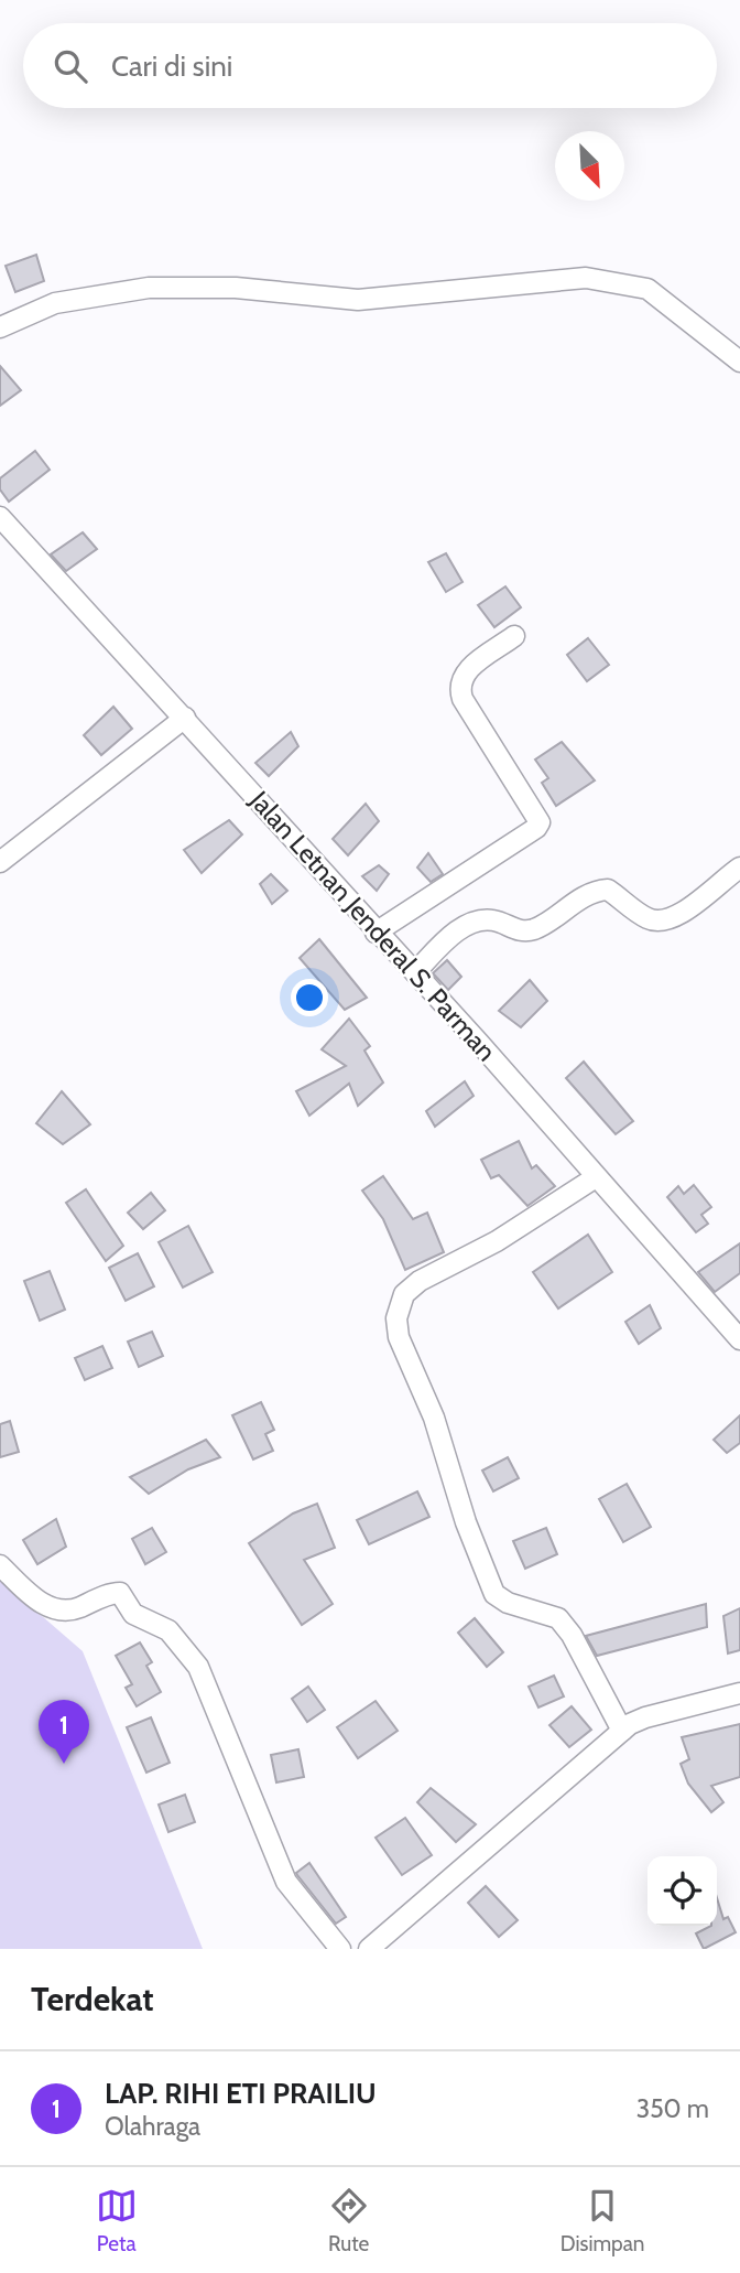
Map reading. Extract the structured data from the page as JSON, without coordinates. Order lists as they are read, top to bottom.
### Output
{
  "streets": {
    "street": ["Jalan Letnan Jenderal S. Parman"]
  },
  "north": "bottom right",
  "page": {
    "search": "Cari di sini",
    "pins": "1",
    "heading": "Terdekat",
    "list": [
      {
        "mark": "1",
        "name": "LAP. RIHI ETI PRAILIU",
        "note": "Olahraga",
        "value": "350 m"
      }
    ],
    "nav": ["Peta", "Rute", "Disimpan"]
  }
}
